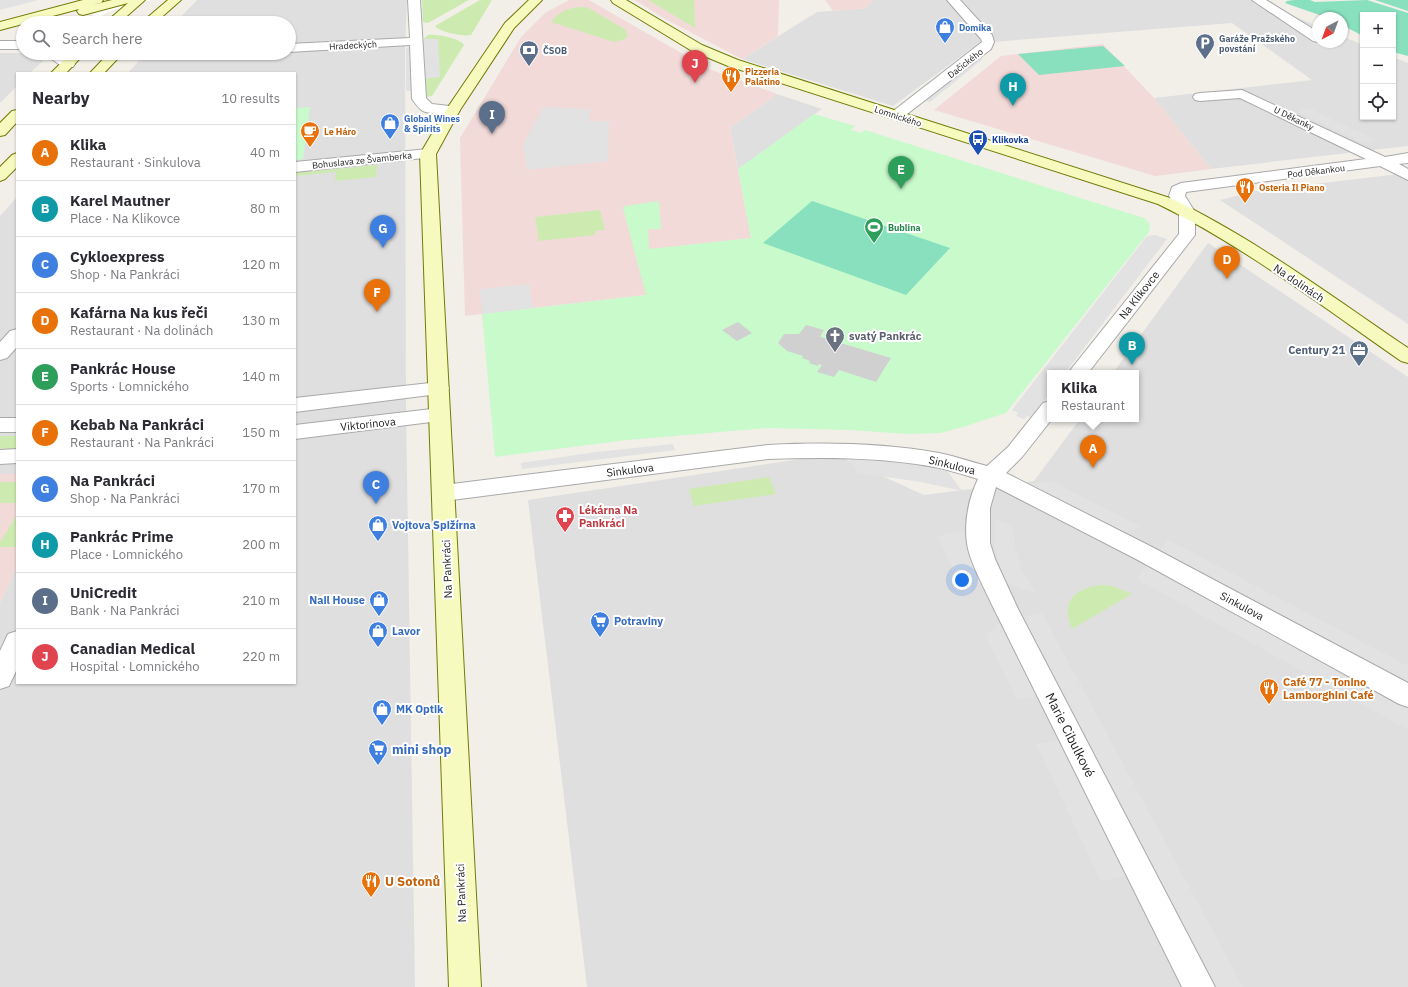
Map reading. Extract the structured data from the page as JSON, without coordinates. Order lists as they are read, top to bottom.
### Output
{
  "streets": {
    "street": [
      "Hradeckých",
      "Dačického",
      "Lomnického",
      "U Děkanky",
      "Bohuslava ze Švamberka",
      "Pod Děkankou",
      "Na dolinách",
      "Na Klikovce",
      "Viktorinova",
      "Sinkulova",
      "Na Pankráci",
      "Marie Cibulkové"
    ]
  },
  "crossings": [
    ["Dačického", "Lomnického"],
    ["Lomnického", "Pod Děkankou"],
    ["Lomnického", "Na dolinách"],
    ["Lomnického", "Na Klikovce"],
    ["U Děkanky", "Pod Děkankou"],
    ["Bohuslava ze Švamberka", "Na Pankráci"],
    ["Pod Děkankou", "Na dolinách"],
    ["Pod Děkankou", "Na Klikovce"],
    ["Na dolinách", "Na Klikovce"],
    ["Viktorinova", "Na Pankráci"],
    ["Sinkulova", "Na Pankráci"],
    ["Sinkulova", "Marie Cibulkové"]
  ],
  "places": {
    "shop": [
      "Domika",
      "Global Wines & Spirits",
      "Vojtova Spižírna",
      "Nail House",
      "Lavor",
      "MK Optik"
    ],
    "parking": ["Garáže Pražského povstání"],
    "bank": ["ČSOB"],
    "restaurant": [
      "Pizzeria Palatino",
      "Osteria Il Piano",
      "Café 77 - Tonino Lamborghini Café",
      "U Sotonů"
    ],
    "cafe": ["Le Háro"],
    "bus stop": ["Klikovka"],
    "sports": ["Bublina"],
    "church": ["svatý Pankrác"],
    "office": ["Century 21"],
    "pharmacy": ["Lékárna Na Pankráci"],
    "supermarket": ["Potraviny", "mini shop"]
  },
  "north": "bottom left",
  "page": {
    "map_buttons": ["+", "−"],
    "search": "Search here",
    "pins": [
      "J",
      "H",
      "I",
      "E",
      "G",
      "D",
      "F",
      "B",
      "A",
      "C"
    ],
    "heading": ["Nearby", "10 results"],
    "list": [
      {
        "mark": "A",
        "name": "Klika",
        "note": "Restaurant · Sinkulova",
        "value": "40 m"
      },
      {
        "mark": "B",
        "name": "Karel Mautner",
        "note": "Place · Na Klikovce",
        "value": "80 m"
      },
      {
        "mark": "C",
        "name": "Cykloexpress",
        "note": "Shop · Na Pankráci",
        "value": "120 m"
      },
      {
        "mark": "D",
        "name": "Kafárna Na kus řeči",
        "note": "Restaurant · Na dolinách",
        "value": "130 m"
      },
      {
        "mark": "E",
        "name": "Pankrác House",
        "note": "Sports · Lomnického",
        "value": "140 m"
      },
      {
        "mark": "F",
        "name": "Kebab Na Pankráci",
        "note": "Restaurant · Na Pankráci",
        "value": "150 m"
      },
      {
        "mark": "G",
        "name": "Na Pankráci",
        "note": "Shop · Na Pankráci",
        "value": "170 m"
      },
      {
        "mark": "H",
        "name": "Pankrác Prime",
        "note": "Place · Lomnického",
        "value": "200 m"
      },
      {
        "mark": "I",
        "name": "UniCredit",
        "note": "Bank · Na Pankráci",
        "value": "210 m"
      },
      {
        "mark": "J",
        "name": "Canadian Medical",
        "note": "Hospital · Lomnického",
        "value": "220 m"
      }
    ],
    "popup": ["Klika", "Restaurant"]
  }
}
